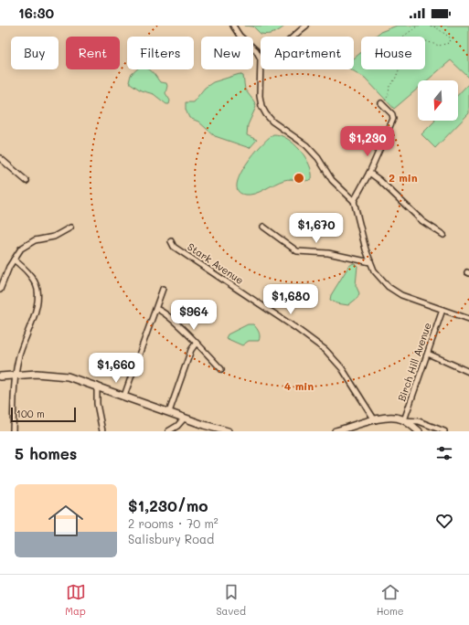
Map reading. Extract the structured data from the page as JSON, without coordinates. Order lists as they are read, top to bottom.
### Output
{
  "streets": {
    "street": ["Stark Avenue", "Birch Hill Avenue"]
  },
  "scale_bar": "100 m",
  "north": "bottom",
  "page": {
    "status": "16:30",
    "chip": [
      "Buy",
      "Rent",
      "Filters",
      "New",
      "Apartment",
      "House"
    ],
    "price": [
      "$1,230",
      "$1,670",
      "$1,680",
      "$964",
      "$1,660"
    ],
    "scale": "100 m",
    "heading": "5 homes",
    "list": [
      {
        "name": "$1,230/mo",
        "note": "2 rooms · 70 m² · Salisbury Road"
      }
    ],
    "tabs": ["Map", "Saved", "Home"]
  },
  "rings": ["2 min", "4 min"]
}
